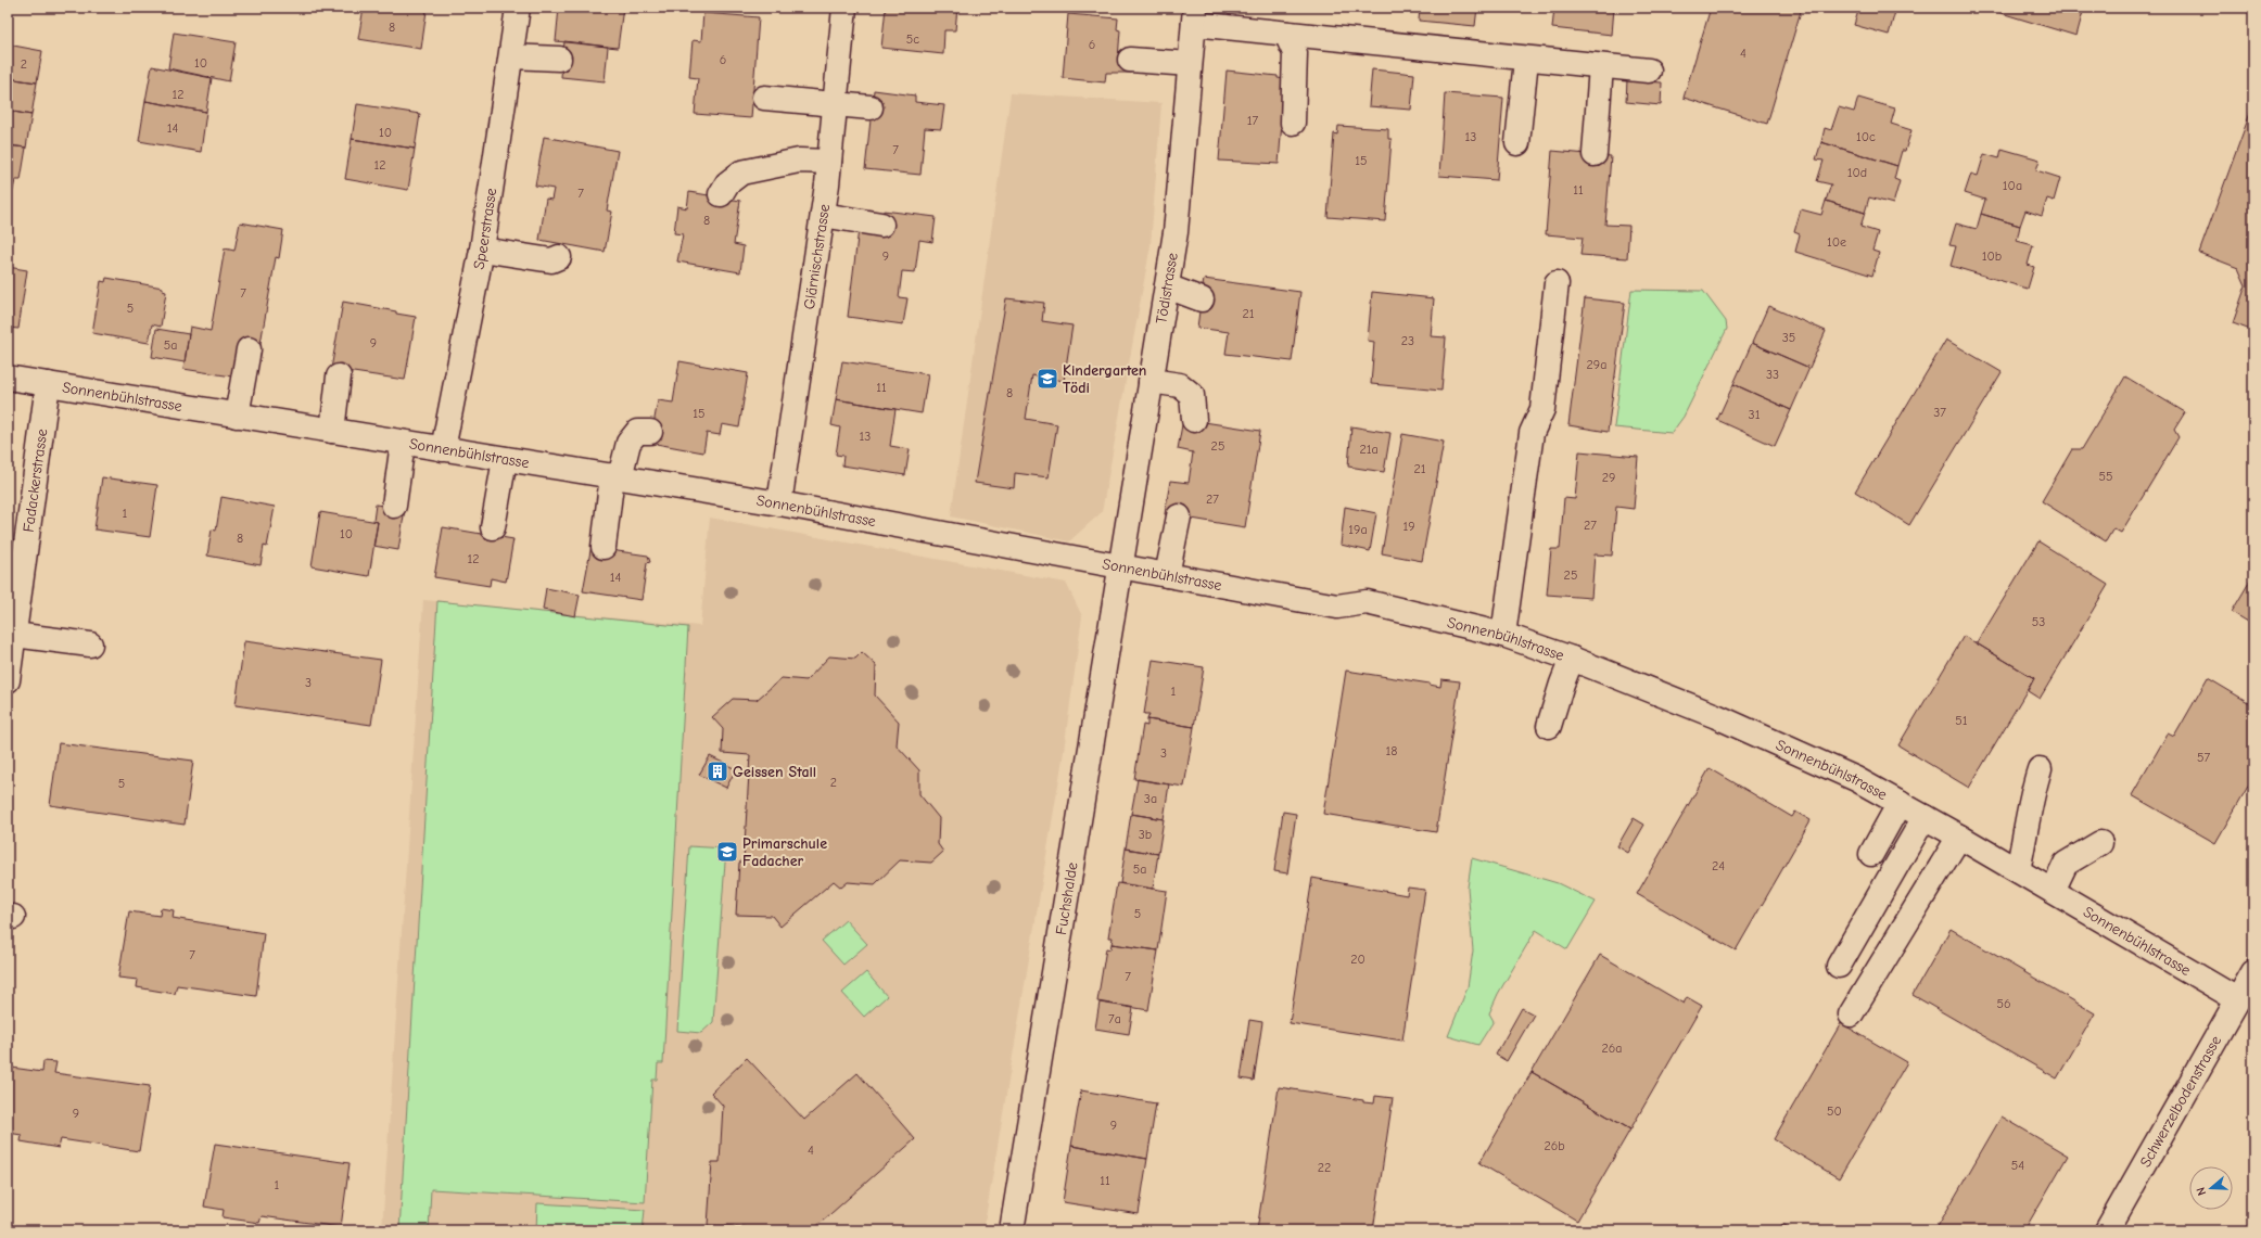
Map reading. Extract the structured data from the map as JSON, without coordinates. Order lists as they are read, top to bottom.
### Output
{
  "streets": {
    "street": [
      "Speerstrasse",
      "Glärnischstrasse",
      "Tödistrasse",
      "Sonnenbühlstrasse",
      "Fadackerstrasse",
      "Fuchshalde",
      "Schwerzelbodenstrasse"
    ]
  },
  "crossings": [
    ["Speerstrasse", "Sonnenbühlstrasse"],
    ["Glärnischstrasse", "Sonnenbühlstrasse"],
    ["Tödistrasse", "Sonnenbühlstrasse"],
    ["Tödistrasse", "Fuchshalde"],
    ["Sonnenbühlstrasse", "Fadackerstrasse"],
    ["Sonnenbühlstrasse", "Fuchshalde"],
    ["Sonnenbühlstrasse", "Schwerzelbodenstrasse"]
  ],
  "places": {
    "school or university": ["Kindergarten Tödi", "Primarschule Fadacher"],
    "building": ["Geissen Stall"]
  },
  "house_numbers": [
    "8",
    "5c",
    "6",
    "4",
    "6",
    "10",
    "2",
    "12",
    "17",
    "14",
    "10",
    "13",
    "10c",
    "7",
    "15",
    "12",
    "10d",
    "10a",
    "11",
    "7",
    "8",
    "10e",
    "9",
    "10b",
    "7",
    "5",
    "21",
    "35",
    "23",
    "9",
    "5a",
    "29a",
    "33",
    "11",
    "8",
    "37",
    "15",
    "31",
    "13",
    "25",
    "21a",
    "21",
    "55",
    "29",
    "27",
    "1",
    "27",
    "19",
    "19a",
    "10",
    "8",
    "12",
    "25",
    "14",
    "53",
    "3",
    "1",
    "51",
    "18",
    "3",
    "57",
    "2",
    "5",
    "3a",
    "3b",
    "24",
    "5a",
    "5",
    "7",
    "20",
    "7",
    "56",
    "7a",
    "26a",
    "50",
    "9",
    "9",
    "26b",
    "4",
    "54",
    "22",
    "11",
    "1"
  ],
  "north": "left"
}
